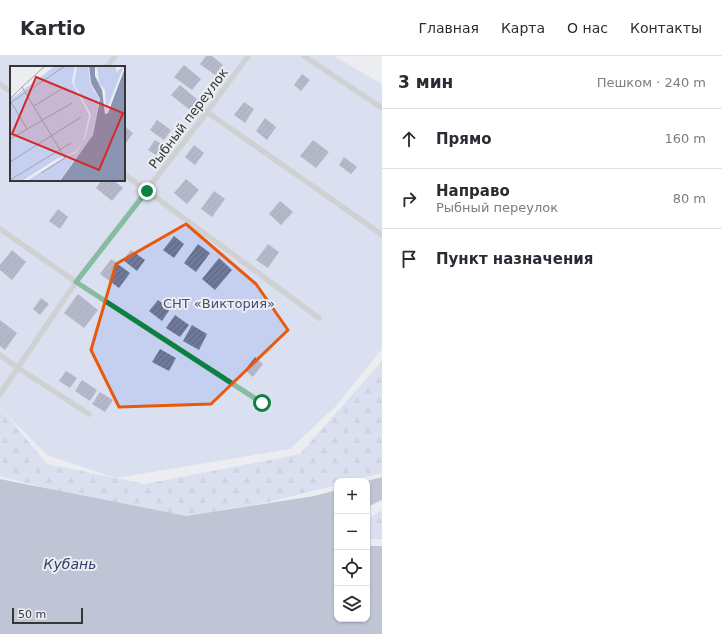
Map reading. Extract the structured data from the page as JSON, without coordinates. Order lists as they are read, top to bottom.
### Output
{
  "streets": {
    "lane": ["Рыбный переулок"]
  },
  "water": ["Кубань"],
  "parks": ["СНТ «Виктория»"],
  "scale_bar": "50 m",
  "page": {
    "header": "Kartio",
    "nav": [
      "Главная",
      "Карта",
      "О нас",
      "Контакты"
    ],
    "heading": ["3 мин", "Пешком · 240 m"],
    "list": [
      ["Прямо", "160 m"],
      ["Направо", "Рыбный переулок", "80 m"],
      "Пункт назначения"
    ],
    "map_buttons": ["+", "−"],
    "scale": "50 m"
  }
}
